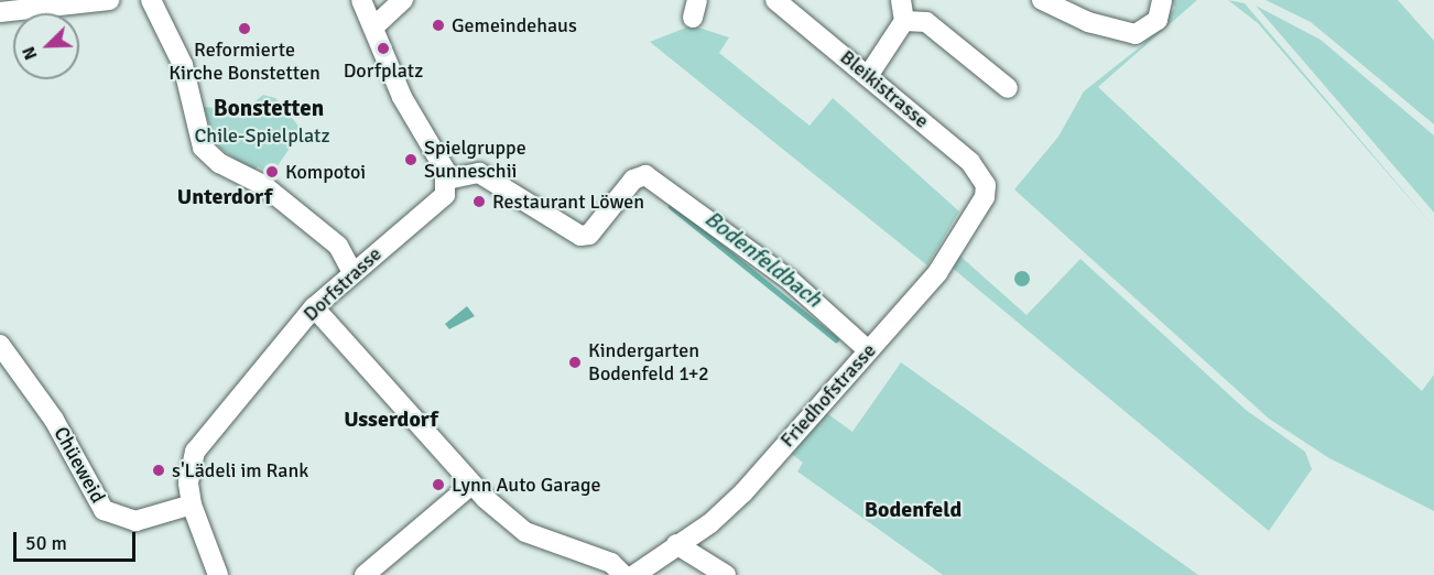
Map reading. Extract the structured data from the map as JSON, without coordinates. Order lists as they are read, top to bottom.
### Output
{
  "streets": {
    "street": [
      "Bleikistrasse",
      "Dorfstrasse",
      "Friedhofstrasse",
      "Chüeweid"
    ]
  },
  "crossings": [
    ["Bleikistrasse", "Friedhofstrasse"],
    ["Dorfstrasse", "Chüeweid"]
  ],
  "districts": [
    "Bonstetten",
    "Unterdorf",
    "Usserdorf",
    "Bodenfeld"
  ],
  "water": ["Bodenfeldbach"],
  "parks": ["Chile-Spielplatz"],
  "places": [
    "Gemeindehaus",
    "Reformierte Kirche Bonstetten",
    "Dorfplatz",
    "Spielgruppe Sunneschii",
    "Kompotoi",
    "Restaurant Löwen",
    "Kindergarten Bodenfeld 1+2",
    "s'Lädeli im Rank",
    "Lynn Auto Garage"
  ],
  "scale_bar": "50 m",
  "north": "bottom left"
}
